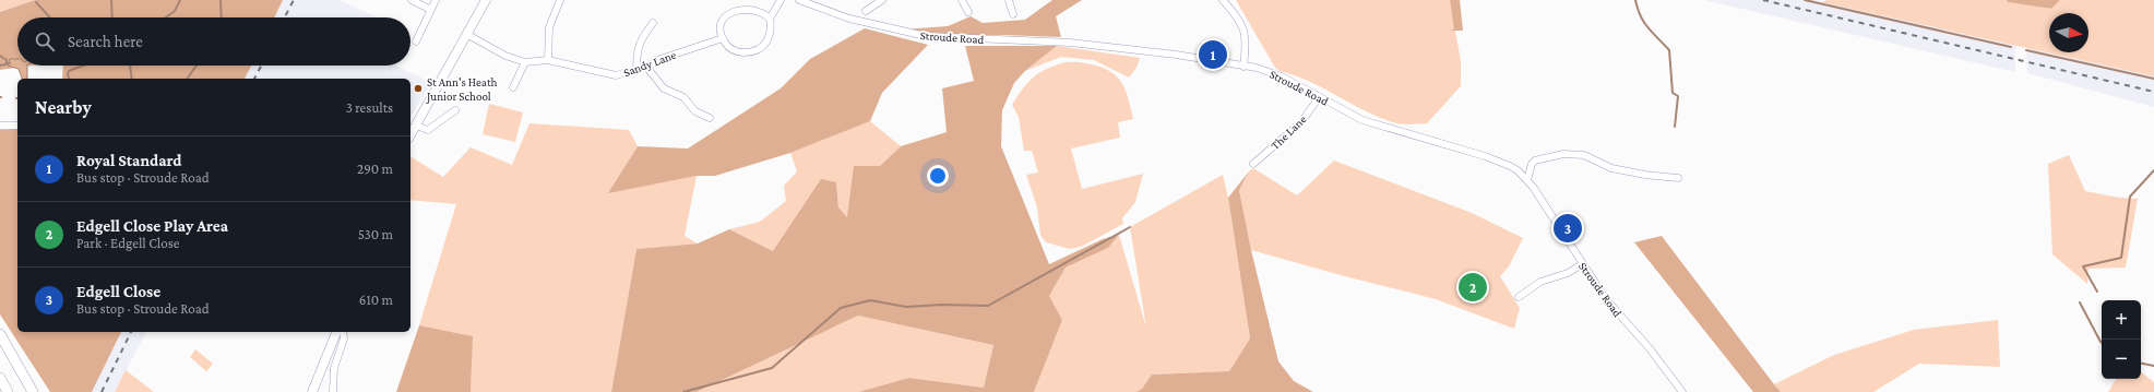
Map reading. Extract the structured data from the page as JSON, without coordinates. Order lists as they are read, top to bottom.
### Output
{
  "streets": {
    "street": ["Stroude Road", "Sandy Lane", "The Lane"]
  },
  "crossings": [
    ["Stroude Road", "The Lane"]
  ],
  "places": ["St Ann's Heath Junior School"],
  "north": "right",
  "page": {
    "search": "Search here",
    "pins": ["1", "3", "2"],
    "heading": ["Nearby", "3 results"],
    "list": [
      {
        "mark": "1",
        "name": "Royal Standard",
        "note": "Bus stop · Stroude Road",
        "value": "290 m"
      },
      {
        "mark": "2",
        "name": "Edgell Close Play Area",
        "note": "Park · Edgell Close",
        "value": "530 m"
      },
      {
        "mark": "3",
        "name": "Edgell Close",
        "note": "Bus stop · Stroude Road",
        "value": "610 m"
      }
    ],
    "map_buttons": ["+", "−"]
  }
}
